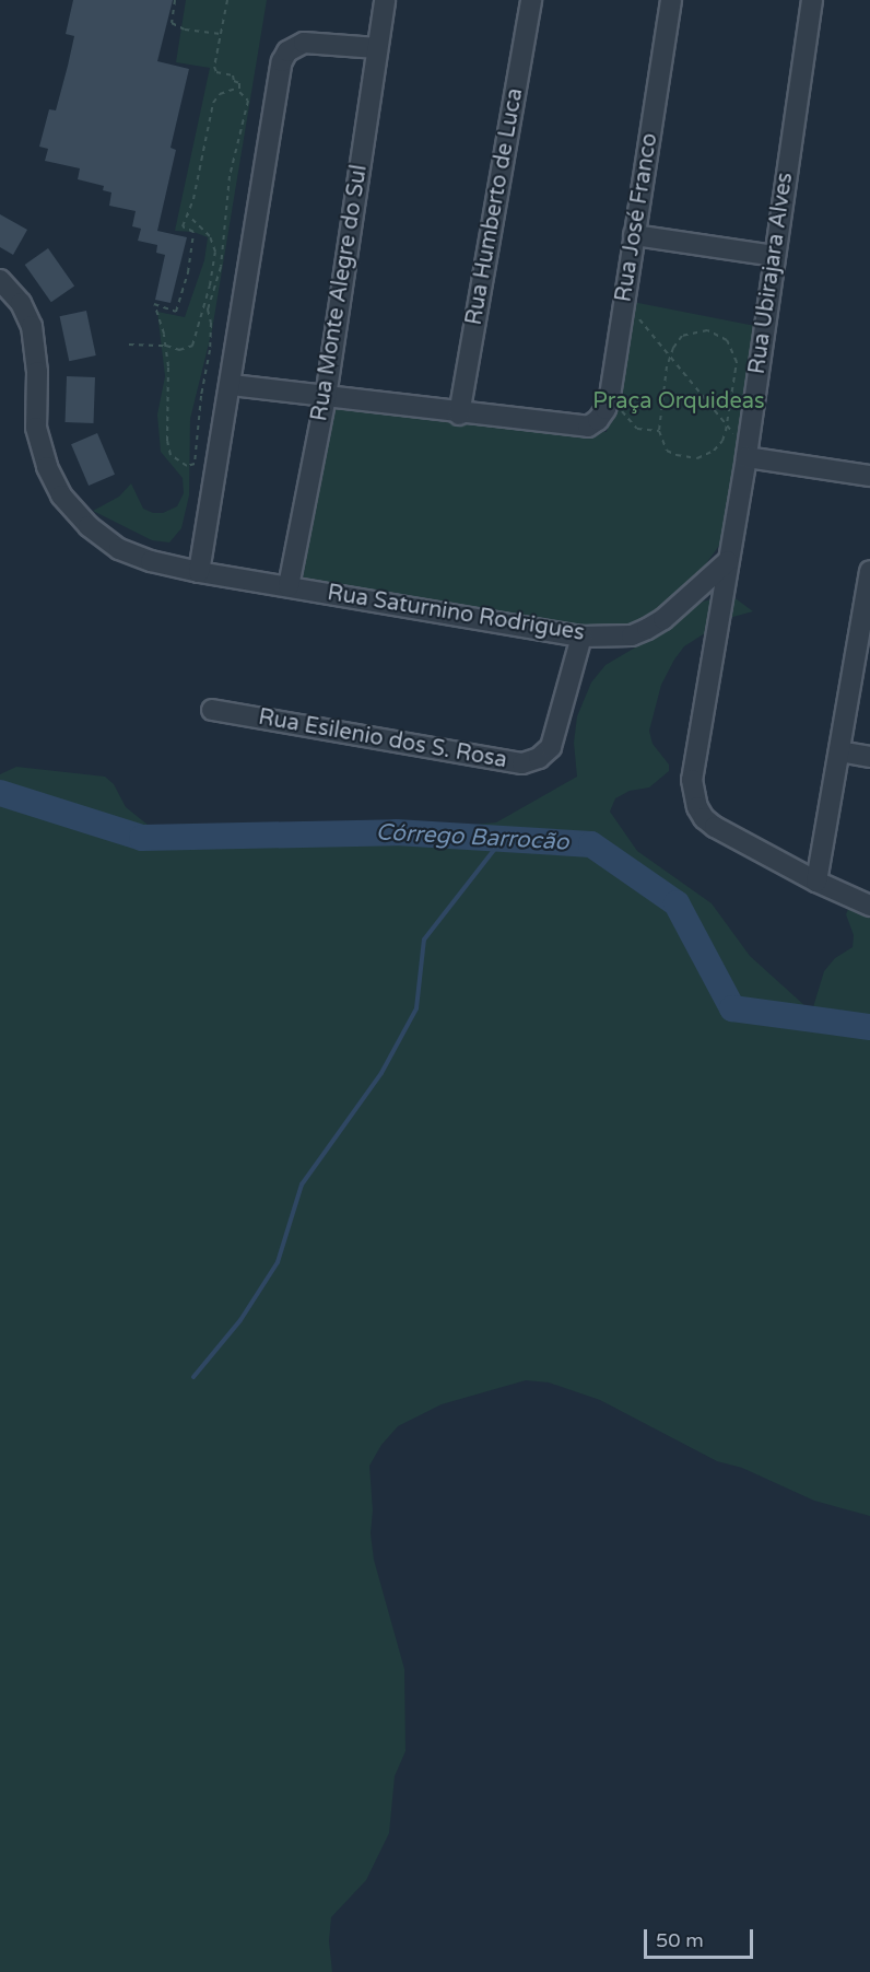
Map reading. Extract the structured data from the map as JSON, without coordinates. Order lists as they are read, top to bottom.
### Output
{
  "streets": {
    "street": [
      "Rua Humberto de Luca",
      "Rua José Franco",
      "Rua Ubirajara Alves",
      "Rua Monte Alegre do Sul",
      "Rua Saturnino Rodrigues",
      "Rua Esilenio dos S. Rosa"
    ]
  },
  "crossings": [
    ["Rua Ubirajara Alves", "Rua Saturnino Rodrigues"],
    ["Rua Monte Alegre do Sul", "Rua Saturnino Rodrigues"],
    ["Rua Saturnino Rodrigues", "Rua Esilenio dos S. Rosa"]
  ],
  "water": ["Córrego Barrocão"],
  "parks": ["Praça Orquideas"],
  "scale_bar": "50 m"
}
